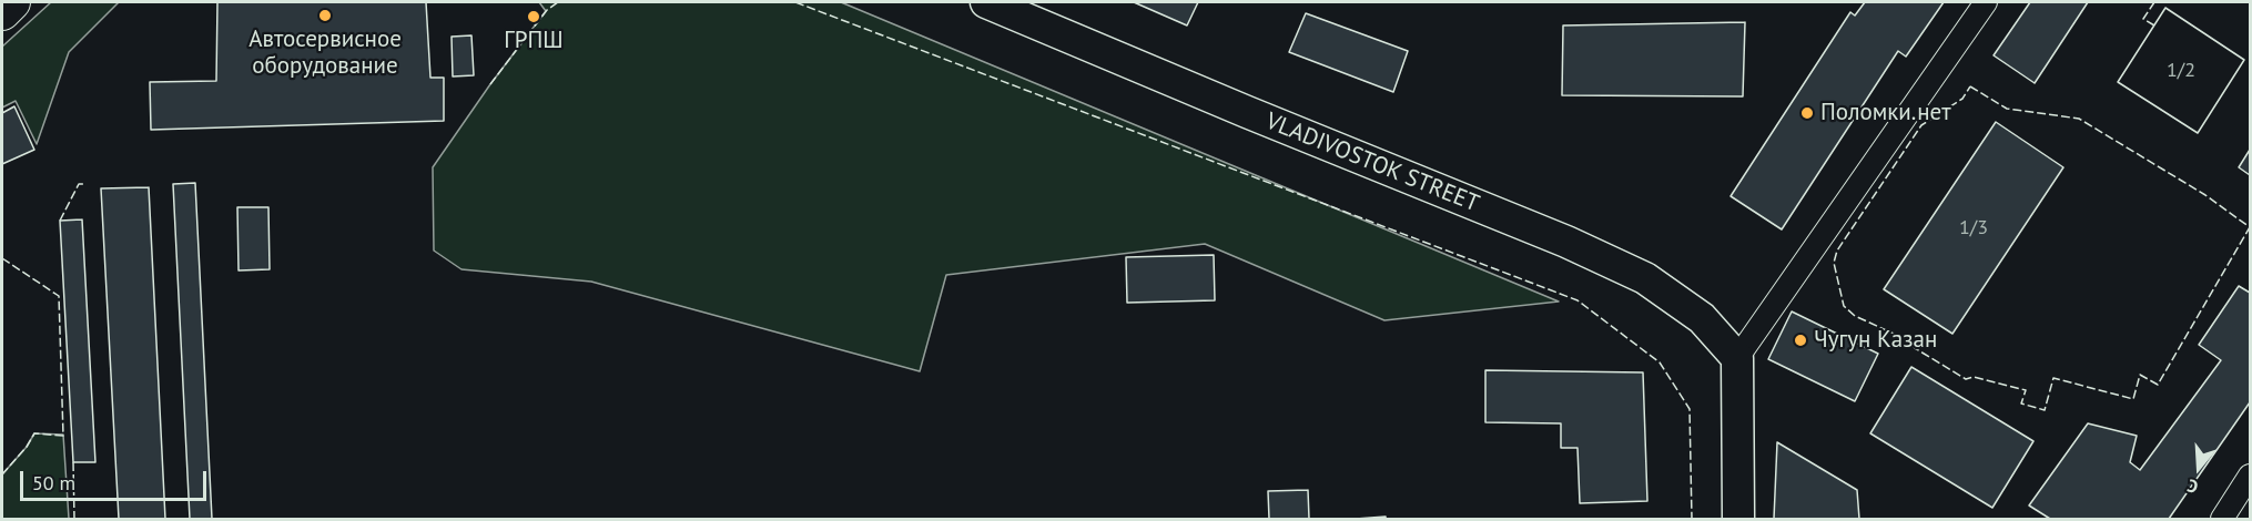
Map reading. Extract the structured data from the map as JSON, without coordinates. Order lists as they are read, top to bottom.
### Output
{
  "streets": {
    "street": ["VLADIVOSTOK STREET"]
  },
  "places": [
    "Автосервисное оборудование",
    "ГРПШ",
    "Поломки.нет",
    "Чугун Казан"
  ],
  "house_numbers": ["1/2", "1/3"],
  "scale_bar": "50 m",
  "north": "bottom"
}
